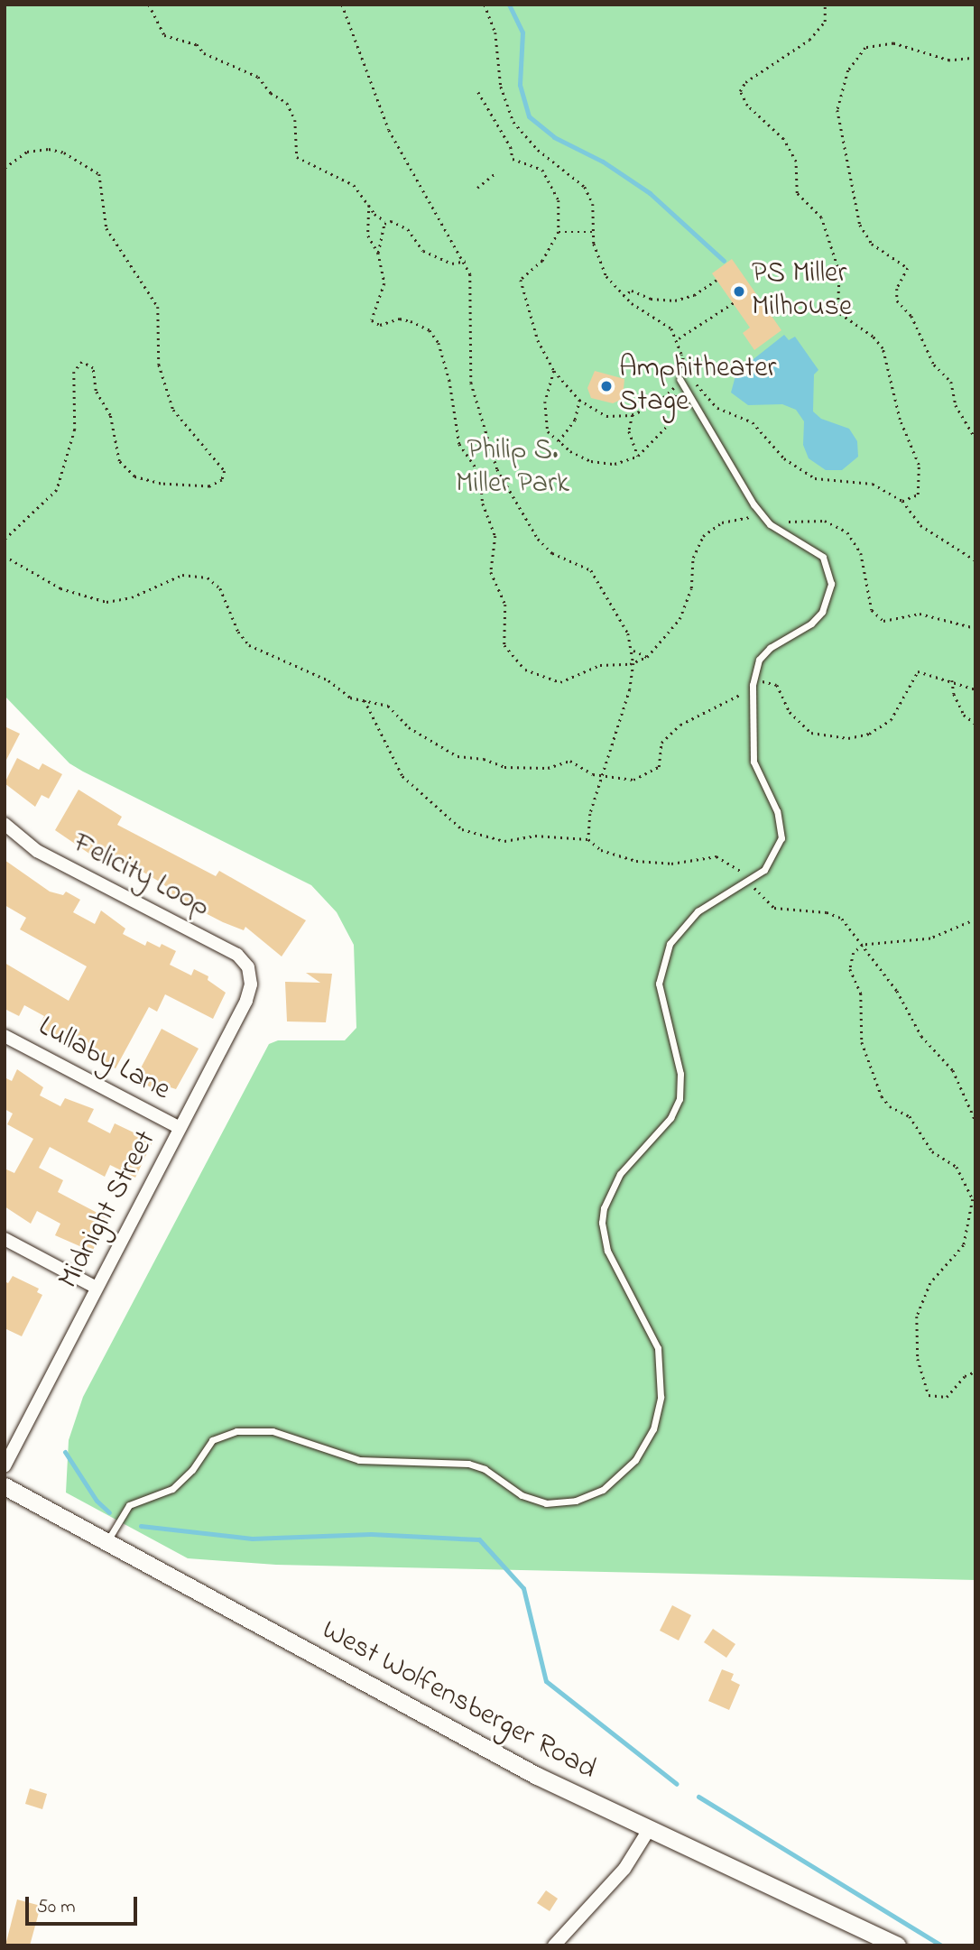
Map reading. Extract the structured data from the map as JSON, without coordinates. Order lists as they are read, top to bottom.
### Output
{
  "streets": {
    "main road": ["West Wolfensberger Road"],
    "street": ["Felicity Loop", "Lullaby Lane", "Midnight Street"]
  },
  "crossings": [
    ["Felicity Loop", "Midnight Street"],
    ["Lullaby Lane", "Midnight Street"]
  ],
  "parks": ["Philip S. Miller Park"],
  "places": ["PS Miller Milhouse", "Amphitheater Stage"],
  "scale_bar": "50 m"
}
